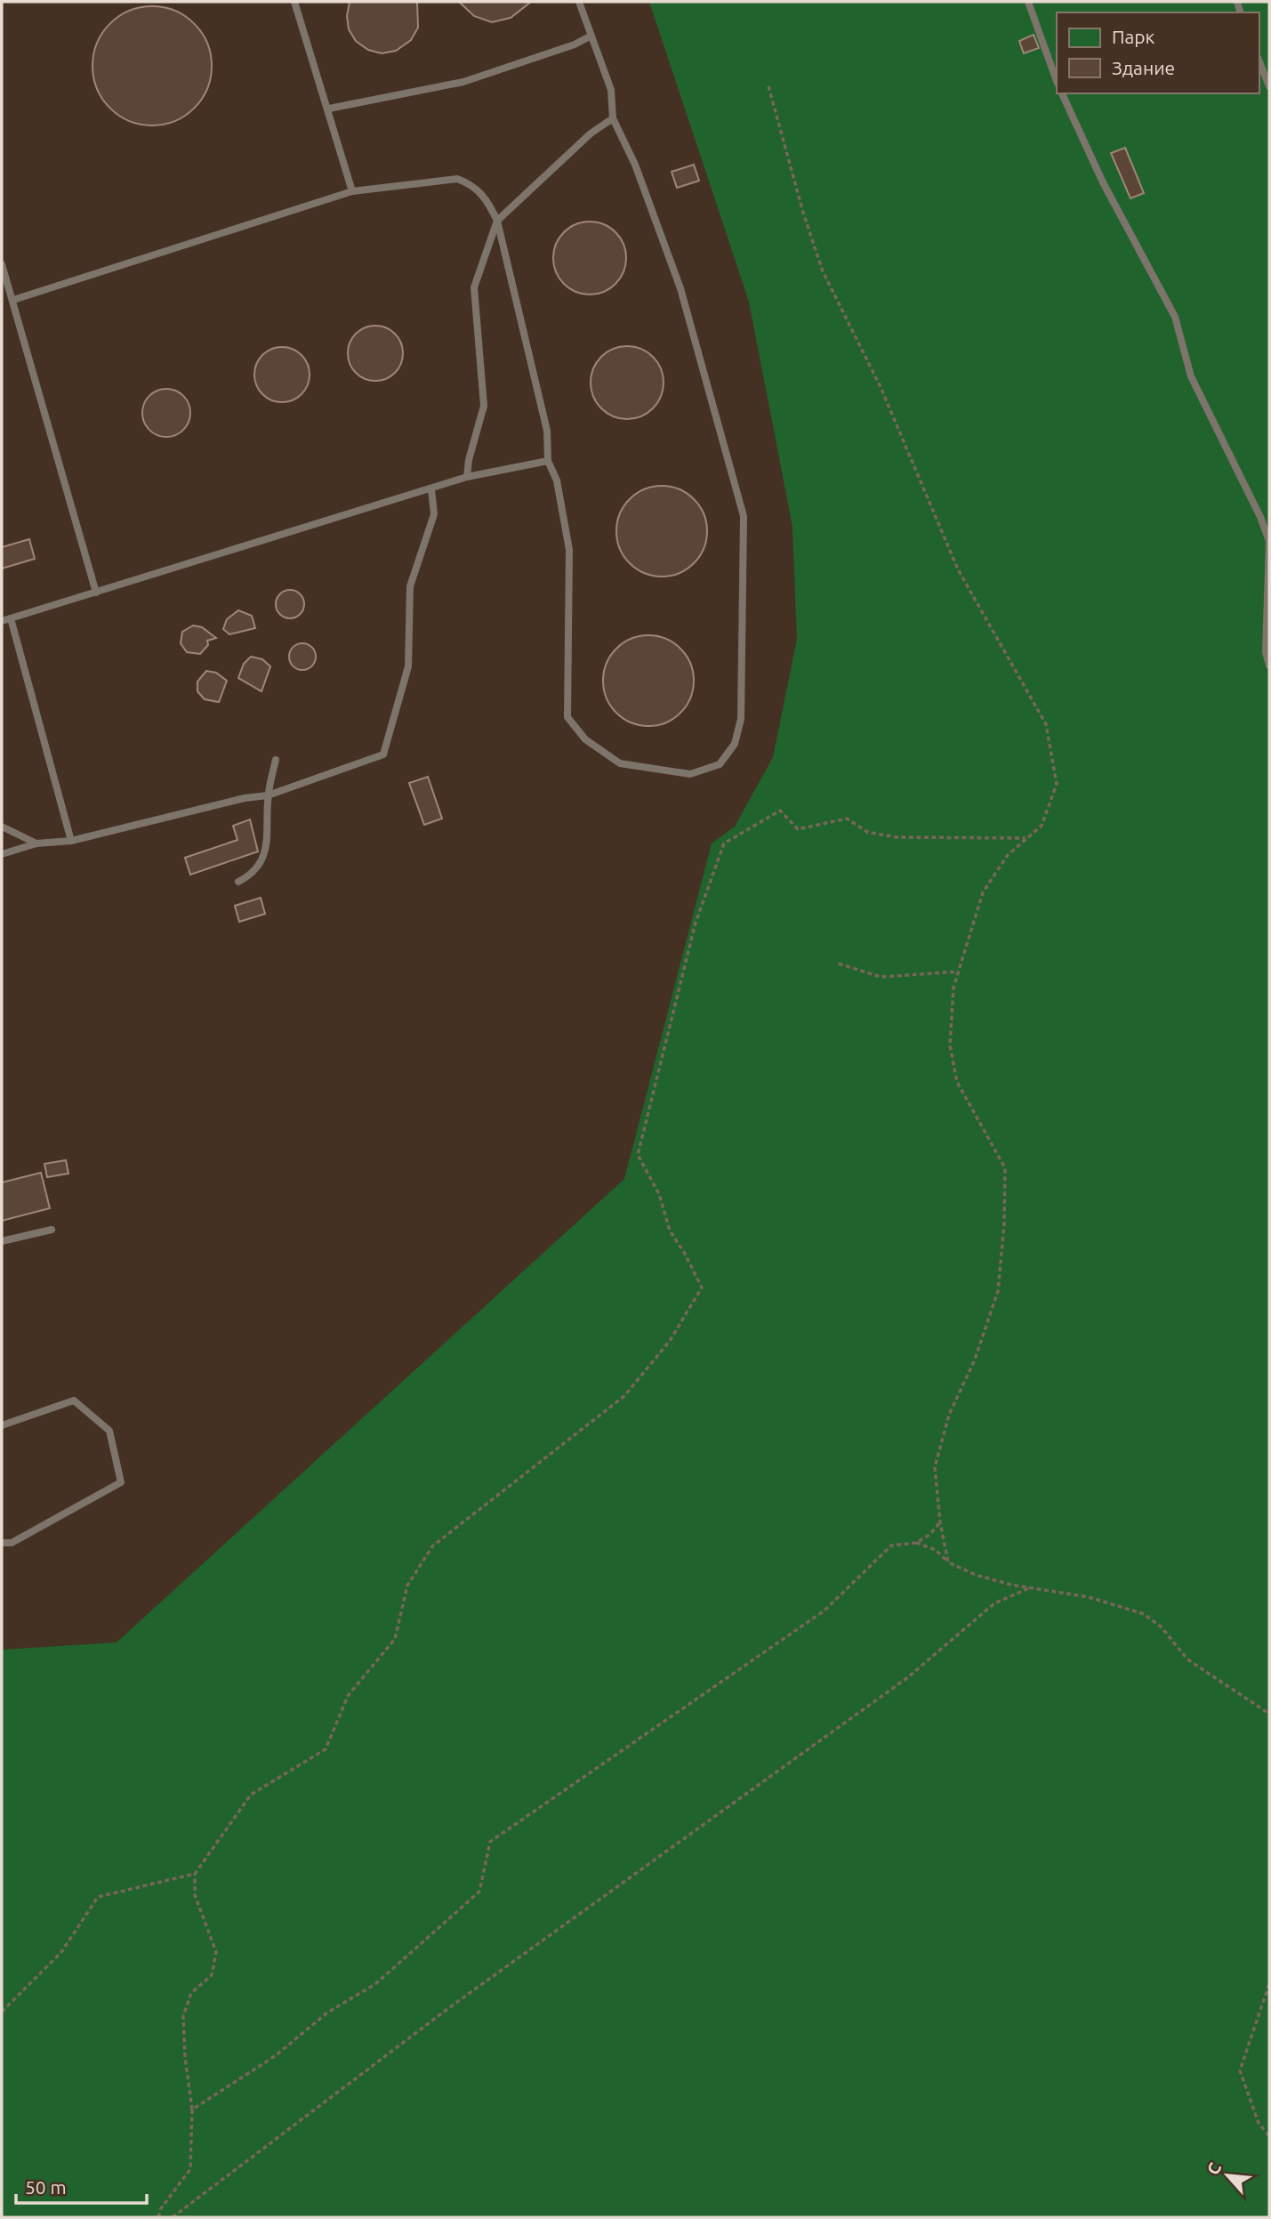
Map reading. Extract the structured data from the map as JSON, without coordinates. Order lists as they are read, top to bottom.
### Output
{
  "legend": ["Парк", "Здание"],
  "scale_bar": "50 m",
  "north": "top left"
}
